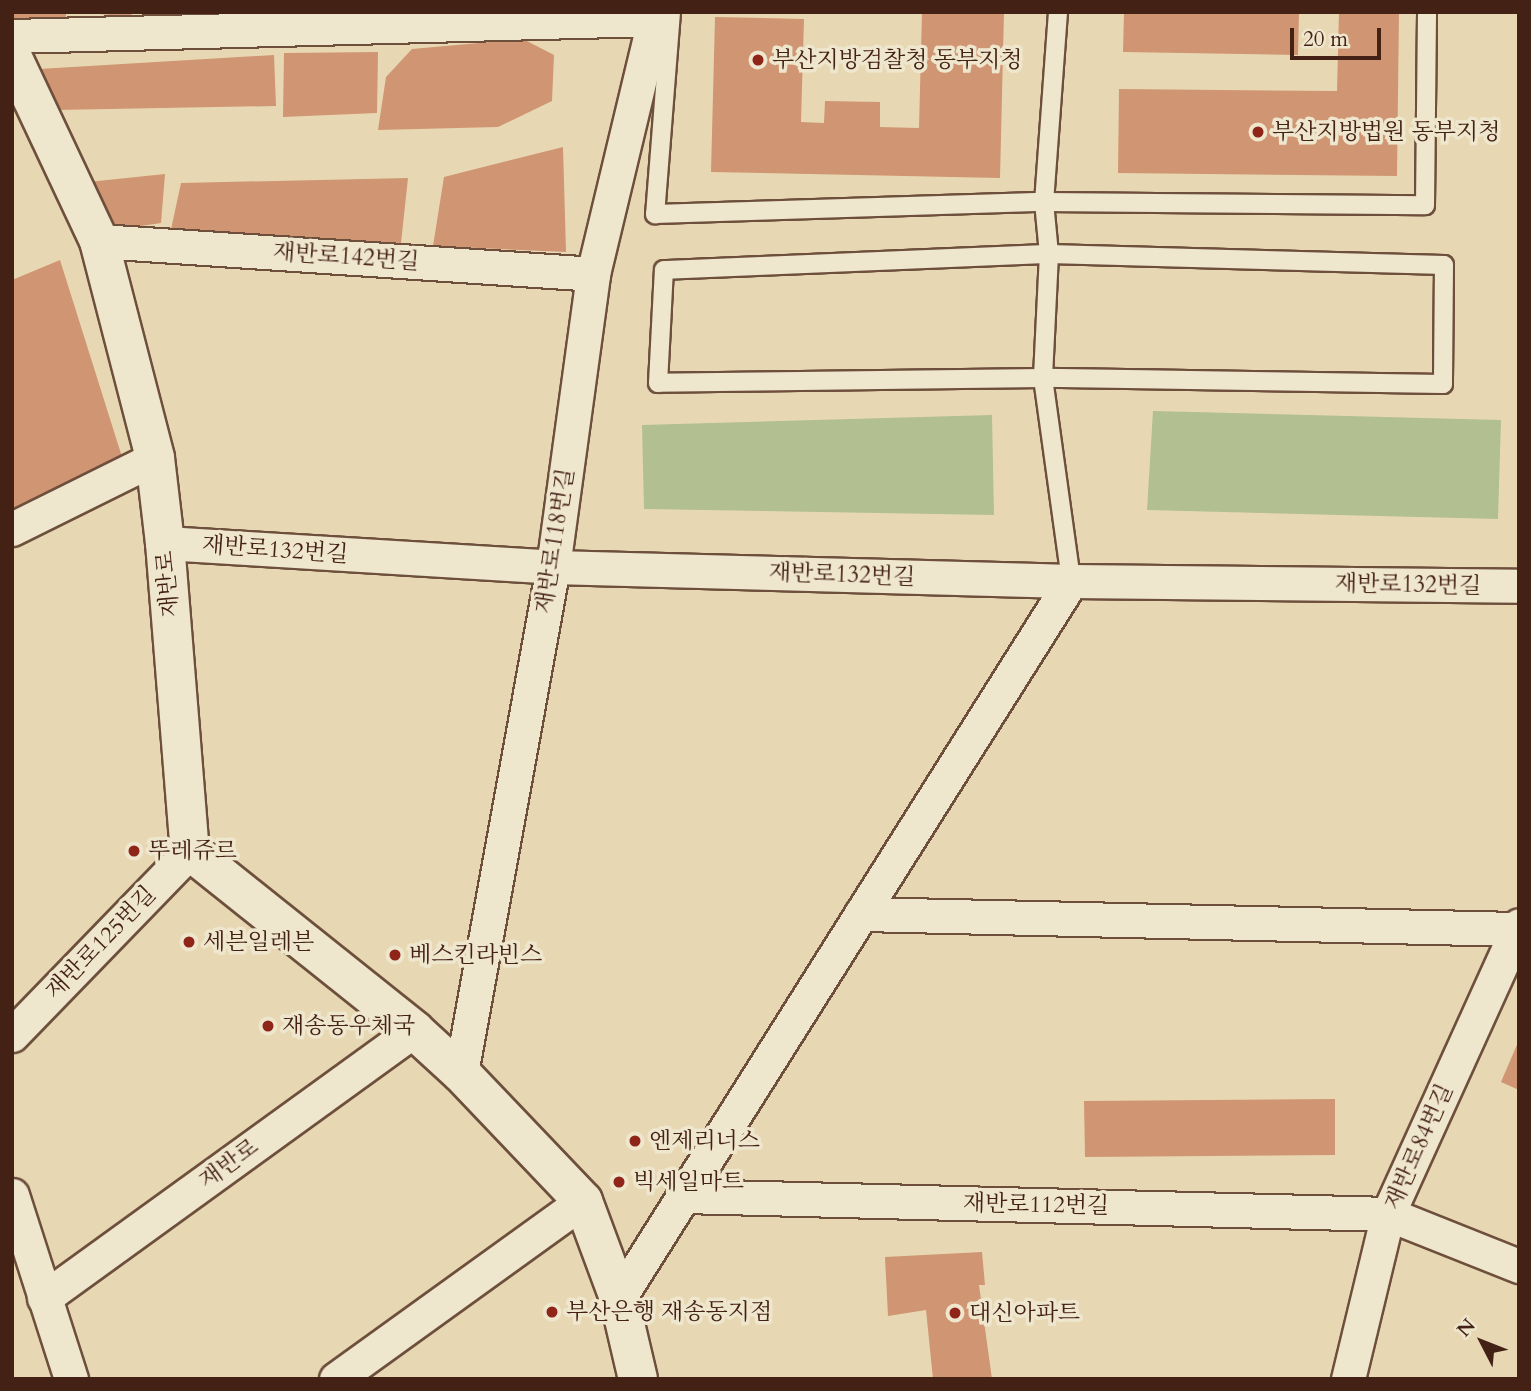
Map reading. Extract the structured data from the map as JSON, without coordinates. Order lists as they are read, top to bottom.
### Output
{
  "streets": {
    "main road": ["재반로"],
    "street": [
      "재반로142번길",
      "재반로118번길",
      "재반로132번길",
      "재반로125번길",
      "재반로84번길",
      "재반로112번길"
    ]
  },
  "crossings": [
    ["재반로142번길", "재반로118번길"],
    ["재반로142번길", "재반로"],
    ["재반로118번길", "재반로132번길"],
    ["재반로132번길", "재반로"],
    ["재반로", "재반로125번길"],
    ["재반로84번길", "재반로112번길"]
  ],
  "places": [
    "부산지방검찰청 동부지청",
    "부산지방법원 동부지청",
    "뚜레쥬르",
    "세븐일레븐",
    "베스킨라빈스",
    "재송동우체국",
    "엔제리너스",
    "빅세일마트",
    "부산은행 재송동지점",
    "대신아파트"
  ],
  "scale_bar": "20 m",
  "north": "top left"
}
